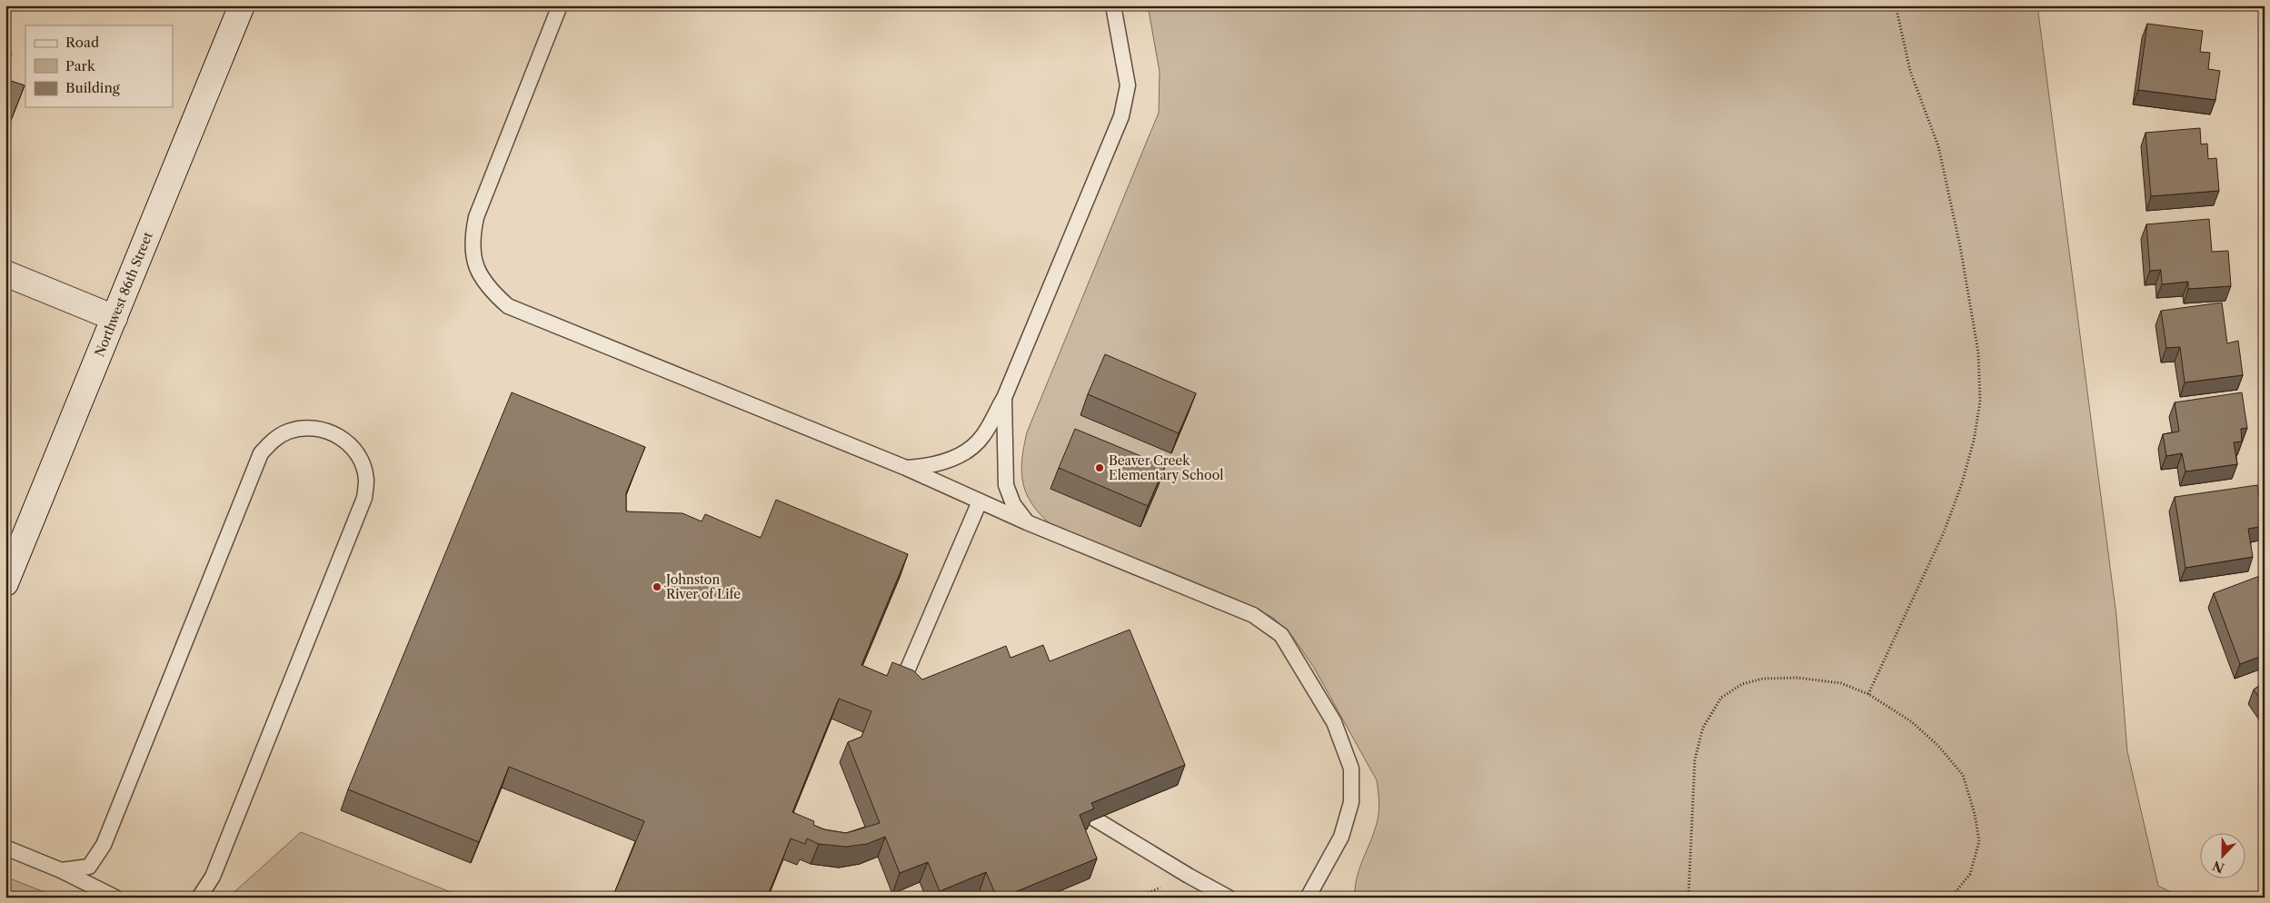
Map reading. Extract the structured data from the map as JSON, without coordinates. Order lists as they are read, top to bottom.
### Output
{
  "streets": {
    "main road": ["Northwest 86th Street"]
  },
  "places": ["Beaver Creek Elementary School", "Johnston River of Life"],
  "legend": ["Road", "Park", "Building"],
  "north": "bottom"
}
